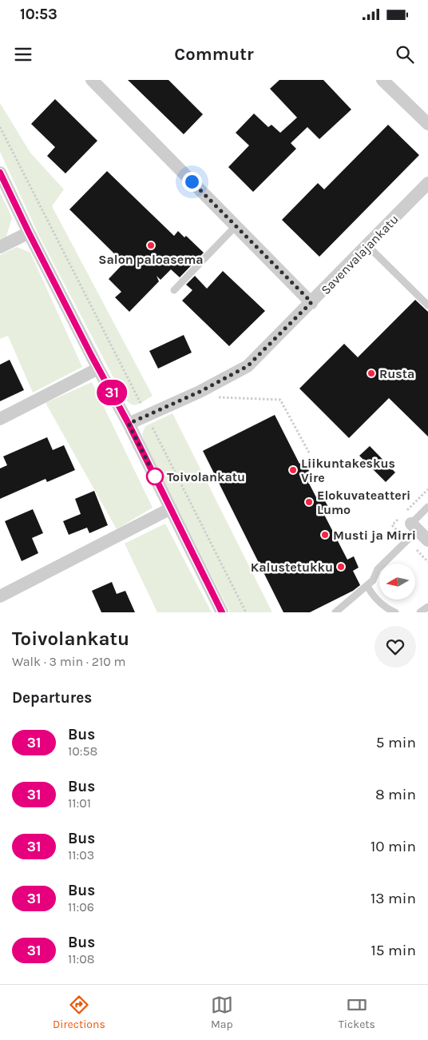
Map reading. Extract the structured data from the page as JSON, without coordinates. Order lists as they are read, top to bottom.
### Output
{
  "streets": {
    "street": ["Savenvalajankatu"]
  },
  "places": [
    "Salon paloasema",
    "Rusta",
    "Liikuntakeskus Vire",
    "Toivolankatu",
    "Elokuvateatteri Lumo",
    "Musti ja Mirri",
    "Kalustetukku"
  ],
  "lines": ["bus line 31"],
  "north": "left",
  "page": {
    "status": "10:53",
    "header": "Commutr",
    "on_map": "31",
    "heading": [
      ["Toivolankatu", "Walk · 3 min · 210 m"],
      "Departures"
    ],
    "list": [
      {
        "mark": "31",
        "name": "Bus",
        "note": "10:58",
        "value": "5 min"
      },
      {
        "mark": "31",
        "name": "Bus",
        "note": "11:01",
        "value": "8 min"
      },
      {
        "mark": "31",
        "name": "Bus",
        "note": "11:03",
        "value": "10 min"
      },
      {
        "mark": "31",
        "name": "Bus",
        "note": "11:06",
        "value": "13 min"
      },
      {
        "mark": "31",
        "name": "Bus",
        "note": "11:08",
        "value": "15 min"
      }
    ],
    "tabs": ["Directions", "Map", "Tickets"]
  }
}
